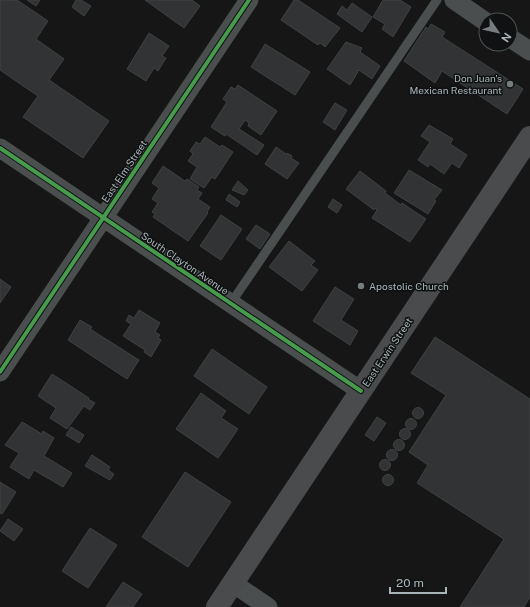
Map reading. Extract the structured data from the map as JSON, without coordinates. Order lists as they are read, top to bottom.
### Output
{
  "streets": {
    "main road": ["East Erwin Street"],
    "street": ["East Elm Street", "South Clayton Avenue"]
  },
  "crossings": [
    ["East Elm Street", "South Clayton Avenue"],
    ["South Clayton Avenue", "East Erwin Street"]
  ],
  "places": ["Don Juan's Mexican Restaurant", "Apostolic Church"],
  "scale_bar": "20 m",
  "north": "bottom right"
}
